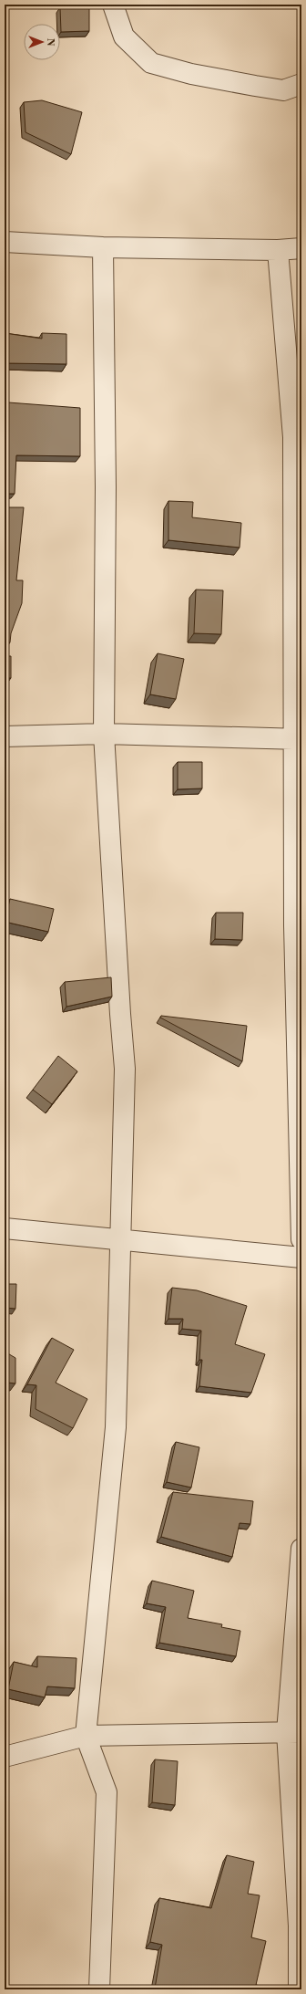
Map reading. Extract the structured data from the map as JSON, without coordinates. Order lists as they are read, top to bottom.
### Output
{
  "north": "right"
}
